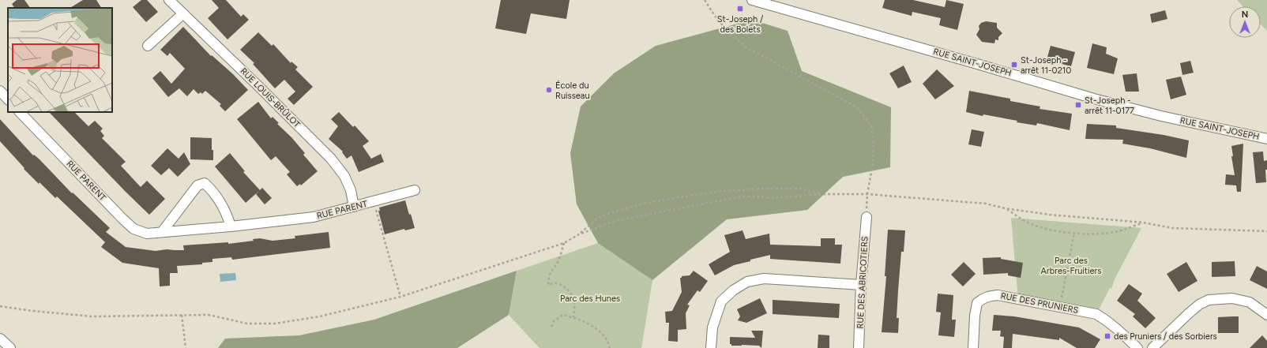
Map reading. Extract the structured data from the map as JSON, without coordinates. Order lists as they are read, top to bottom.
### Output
{
  "streets": {
    "street": [
      "RUE SAINT-JOSEPH",
      "RUE LOUIS-BRÛLOT",
      "RUE PARENT",
      "RUE DES ABRICOTIERS",
      "RUE DES PRUNIERS"
    ]
  },
  "crossings": [
    ["RUE LOUIS-BRÛLOT", "RUE PARENT"]
  ],
  "parks": ["Parc des Arbres-Fruitiers", "Parc des Hunes"],
  "places": {
    "transit": [
      "St-Joseph / des Bolets",
      "St-Joseph - arrêt 11-0210",
      "St-Joseph - arrêt 11-0177",
      "des Pruniers / des Sorbiers"
    ],
    "other": ["École du Ruisseau"]
  },
  "north": "top"
}
